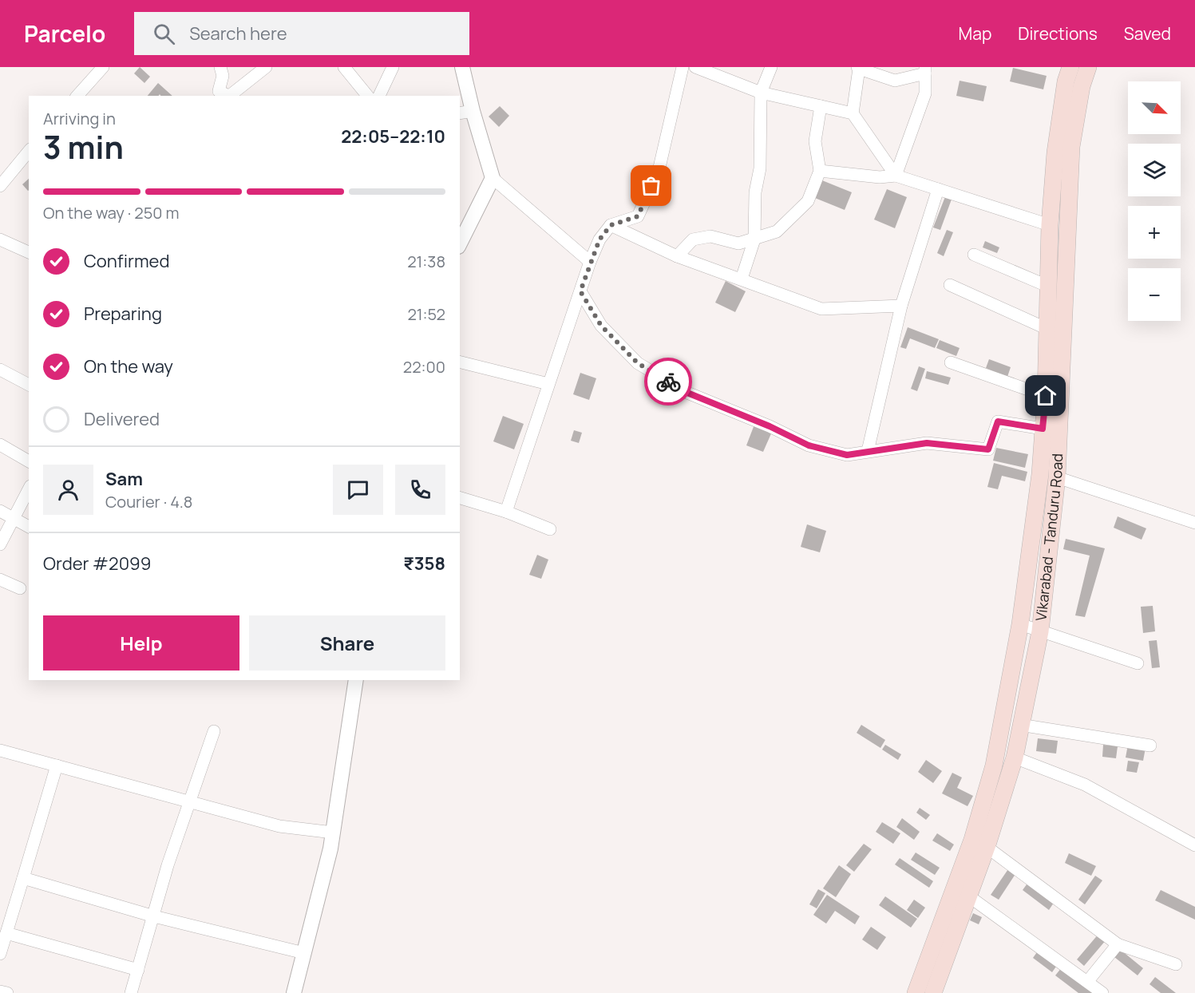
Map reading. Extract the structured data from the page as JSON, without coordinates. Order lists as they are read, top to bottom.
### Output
{
  "streets": {
    "main road": ["Vikarabad - Tanduru Road"]
  },
  "north": "bottom right",
  "page": {
    "header": "Parcelo",
    "search": "Search here",
    "nav": ["Map", "Directions", "Saved"],
    "map_buttons": ["+", "−"],
    "heading": ["3 min", "Arriving in", "22:05–22:10"],
    "panel": [
      "Sam",
      "Courier · 4.8",
      "Order #2099",
      "₹358"
    ],
    "bar": "On the way · 250 m",
    "list": [
      ["Confirmed", "21:38"],
      ["Preparing", "21:52"],
      ["On the way", "22:00"],
      "Delivered"
    ],
    "buttons": ["Help", "Share"]
  }
}
